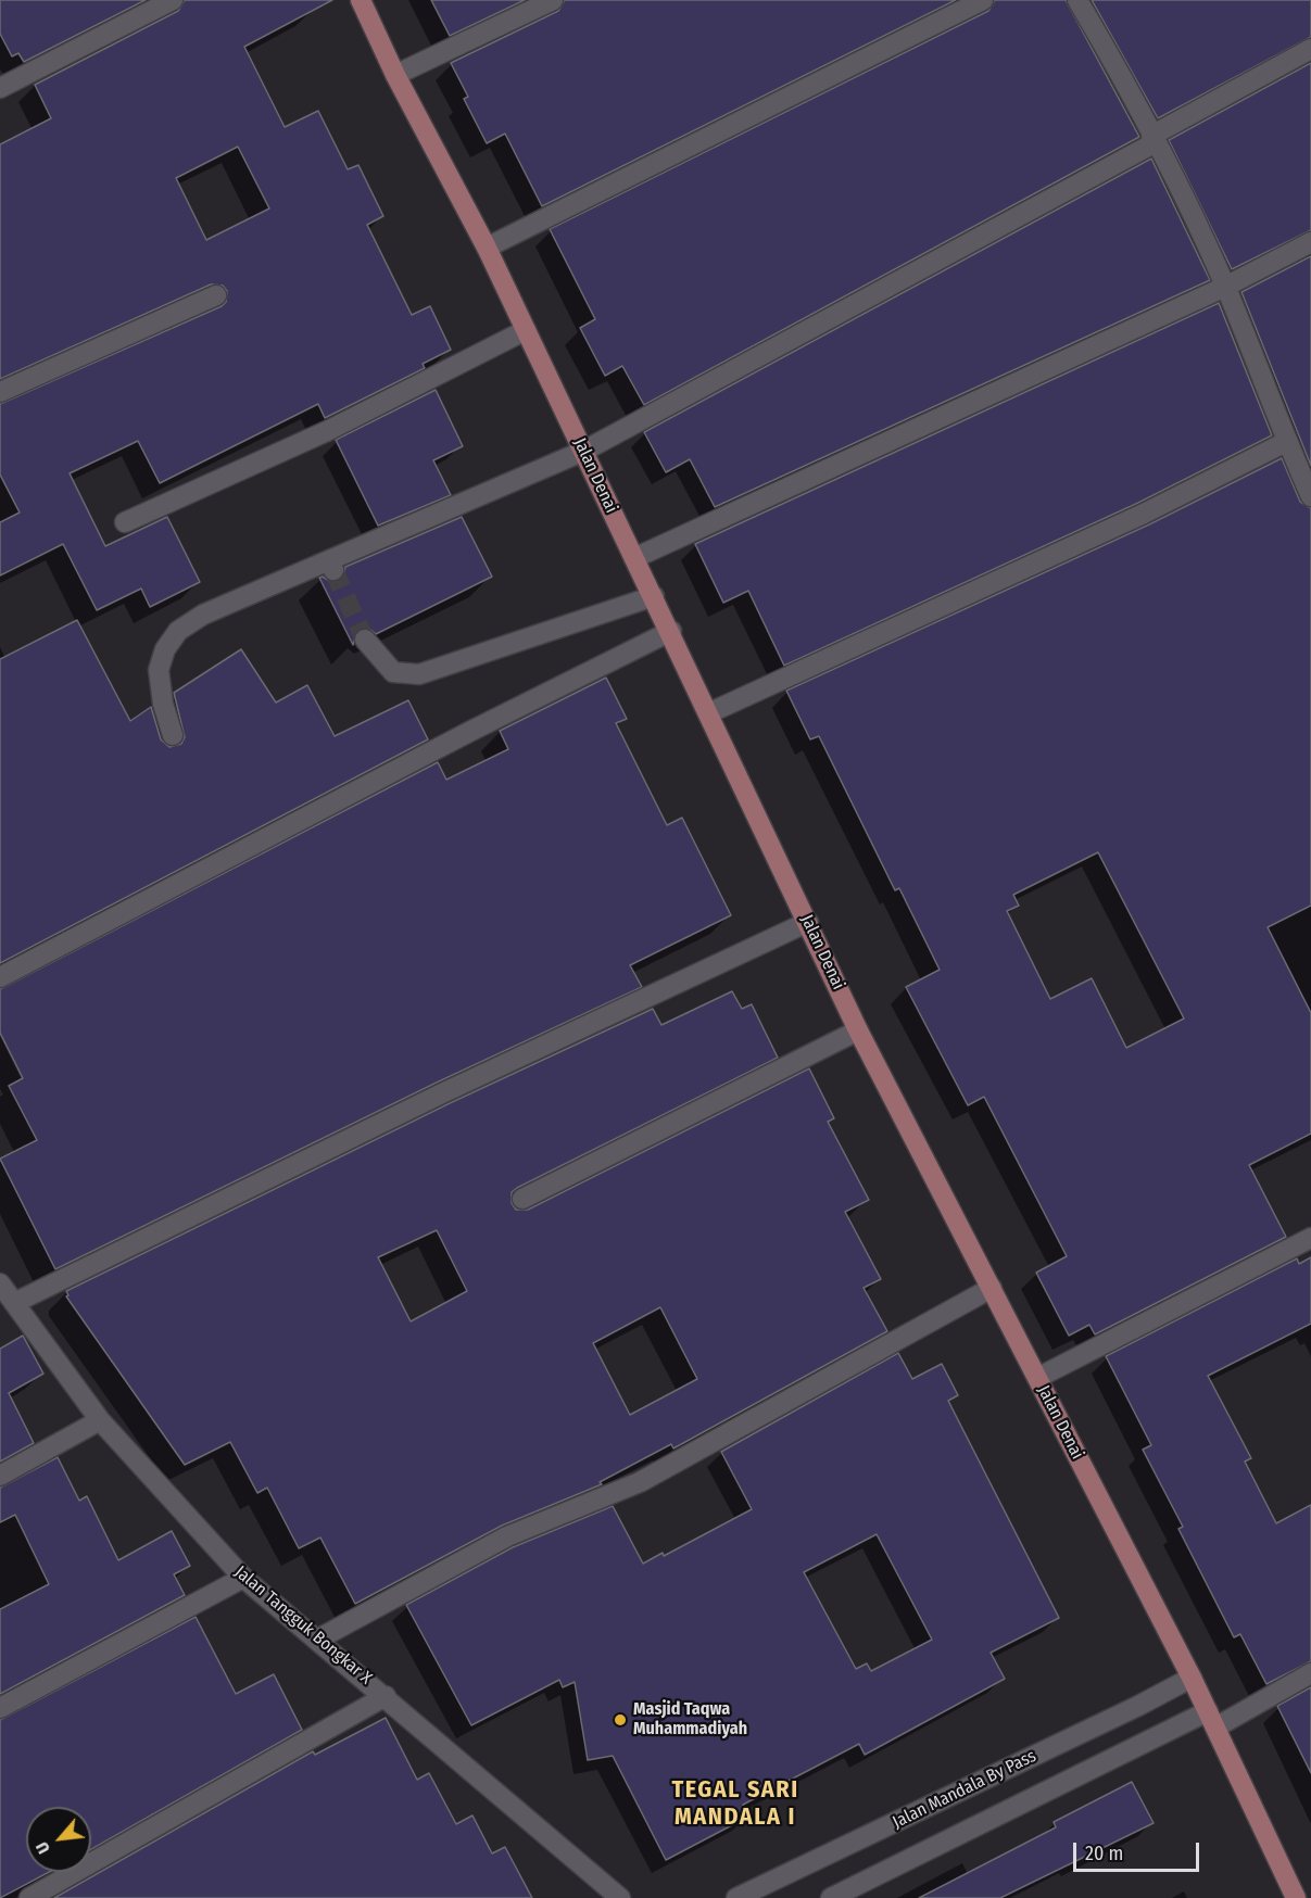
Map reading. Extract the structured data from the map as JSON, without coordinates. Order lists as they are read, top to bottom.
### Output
{
  "streets": {
    "main road": ["Jalan Denai"],
    "street": ["Jalan Tangguk Bongkar X", "Jalan Mandala By Pass"]
  },
  "crossings": [
    ["Jalan Denai", "Jalan Mandala By Pass"]
  ],
  "districts": ["TEGAL SARI MANDALA I"],
  "places": ["Masjid Taqwa Muhammadiyah"],
  "scale_bar": "20 m",
  "north": "bottom left"
}
